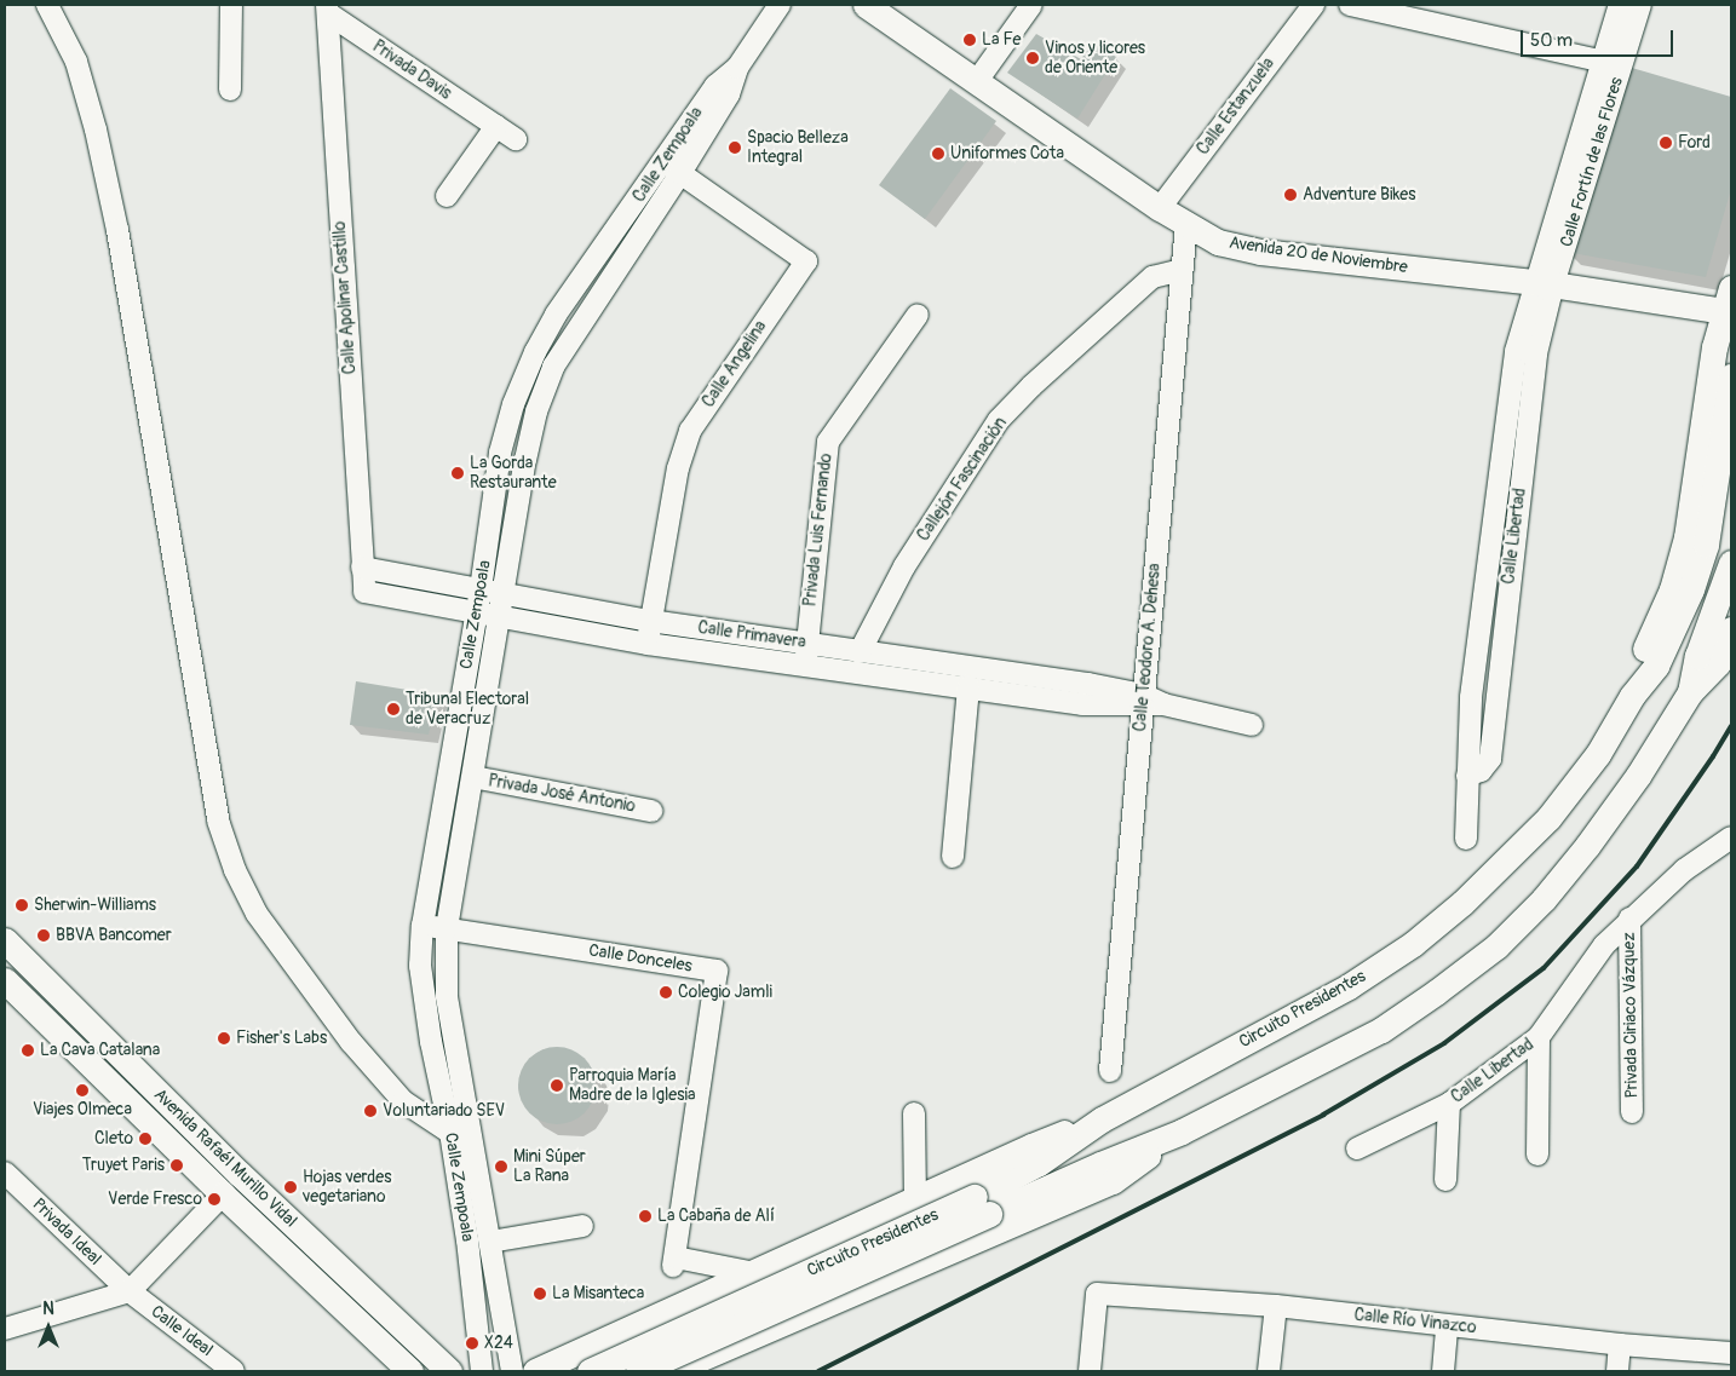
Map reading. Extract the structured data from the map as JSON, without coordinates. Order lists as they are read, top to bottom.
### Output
{
  "streets": {
    "main road": ["Avenida 20 de Noviembre", "Circuito Presidentes", "Avenida Rafaél Murillo Vidal"],
    "street": [
      "Privada Davis",
      "Calle Estanzuela",
      "Calle Zempoala",
      "Calle Fortín de las Flores",
      "Calle Apolinar Castillo",
      "Calle Angelina",
      "Callejón Fascinación",
      "Privada Luis Fernando",
      "Calle Libertad",
      "Calle Primavera",
      "Calle Teodoro A. Dehesa",
      "Privada José Antonio",
      "Calle Donceles",
      "Privada Ciriaco Vázquez",
      "Privada Ideal",
      "Calle Río Vinazco",
      "Calle Ideal"
    ]
  },
  "crossings": [
    ["Privada Davis", "Calle Apolinar Castillo"],
    ["Calle Estanzuela", "Avenida 20 de Noviembre"],
    ["Calle Zempoala", "Calle Angelina"],
    ["Calle Zempoala", "Calle Primavera"],
    ["Calle Zempoala", "Privada José Antonio"],
    ["Calle Zempoala", "Calle Donceles"],
    ["Calle Fortín de las Flores", "Avenida 20 de Noviembre"],
    ["Calle Fortín de las Flores", "Calle Libertad"],
    ["Avenida 20 de Noviembre", "Calle Libertad"],
    ["Avenida 20 de Noviembre", "Calle Teodoro A. Dehesa"],
    ["Calle Apolinar Castillo", "Calle Primavera"],
    ["Calle Angelina", "Calle Primavera"],
    ["Callejón Fascinación", "Calle Primavera"],
    ["Callejón Fascinación", "Calle Teodoro A. Dehesa"],
    ["Privada Luis Fernando", "Calle Primavera"],
    ["Calle Libertad", "Privada Ciriaco Vázquez"],
    ["Calle Primavera", "Calle Teodoro A. Dehesa"],
    ["Privada Ideal", "Calle Ideal"]
  ],
  "places": [
    "La Fe",
    "Vinos y licores de Oriente",
    "Ford",
    "Spacio Belleza Integral",
    "Uniformes Cota",
    "Adventure Bikes",
    "La Gorda Restaurante",
    "Tribunal Electoral de Veracruz",
    "Sherwin-Williams",
    "BBVA Bancomer",
    "Colegio Jamli",
    "Fisher's Labs",
    "La Cava Catalana",
    "Parroquia María Madre de la Iglesia",
    "Viajes Olmeca",
    "Voluntariado SEV",
    "Cleto",
    "Truyet Paris",
    "Mini Súper La Rana",
    "Hojas verdes vegetariano",
    "Verde Fresco",
    "La Cabaña de Alí",
    "La Misanteca",
    "X24"
  ],
  "scale_bar": "50 m",
  "north": "top"
}
